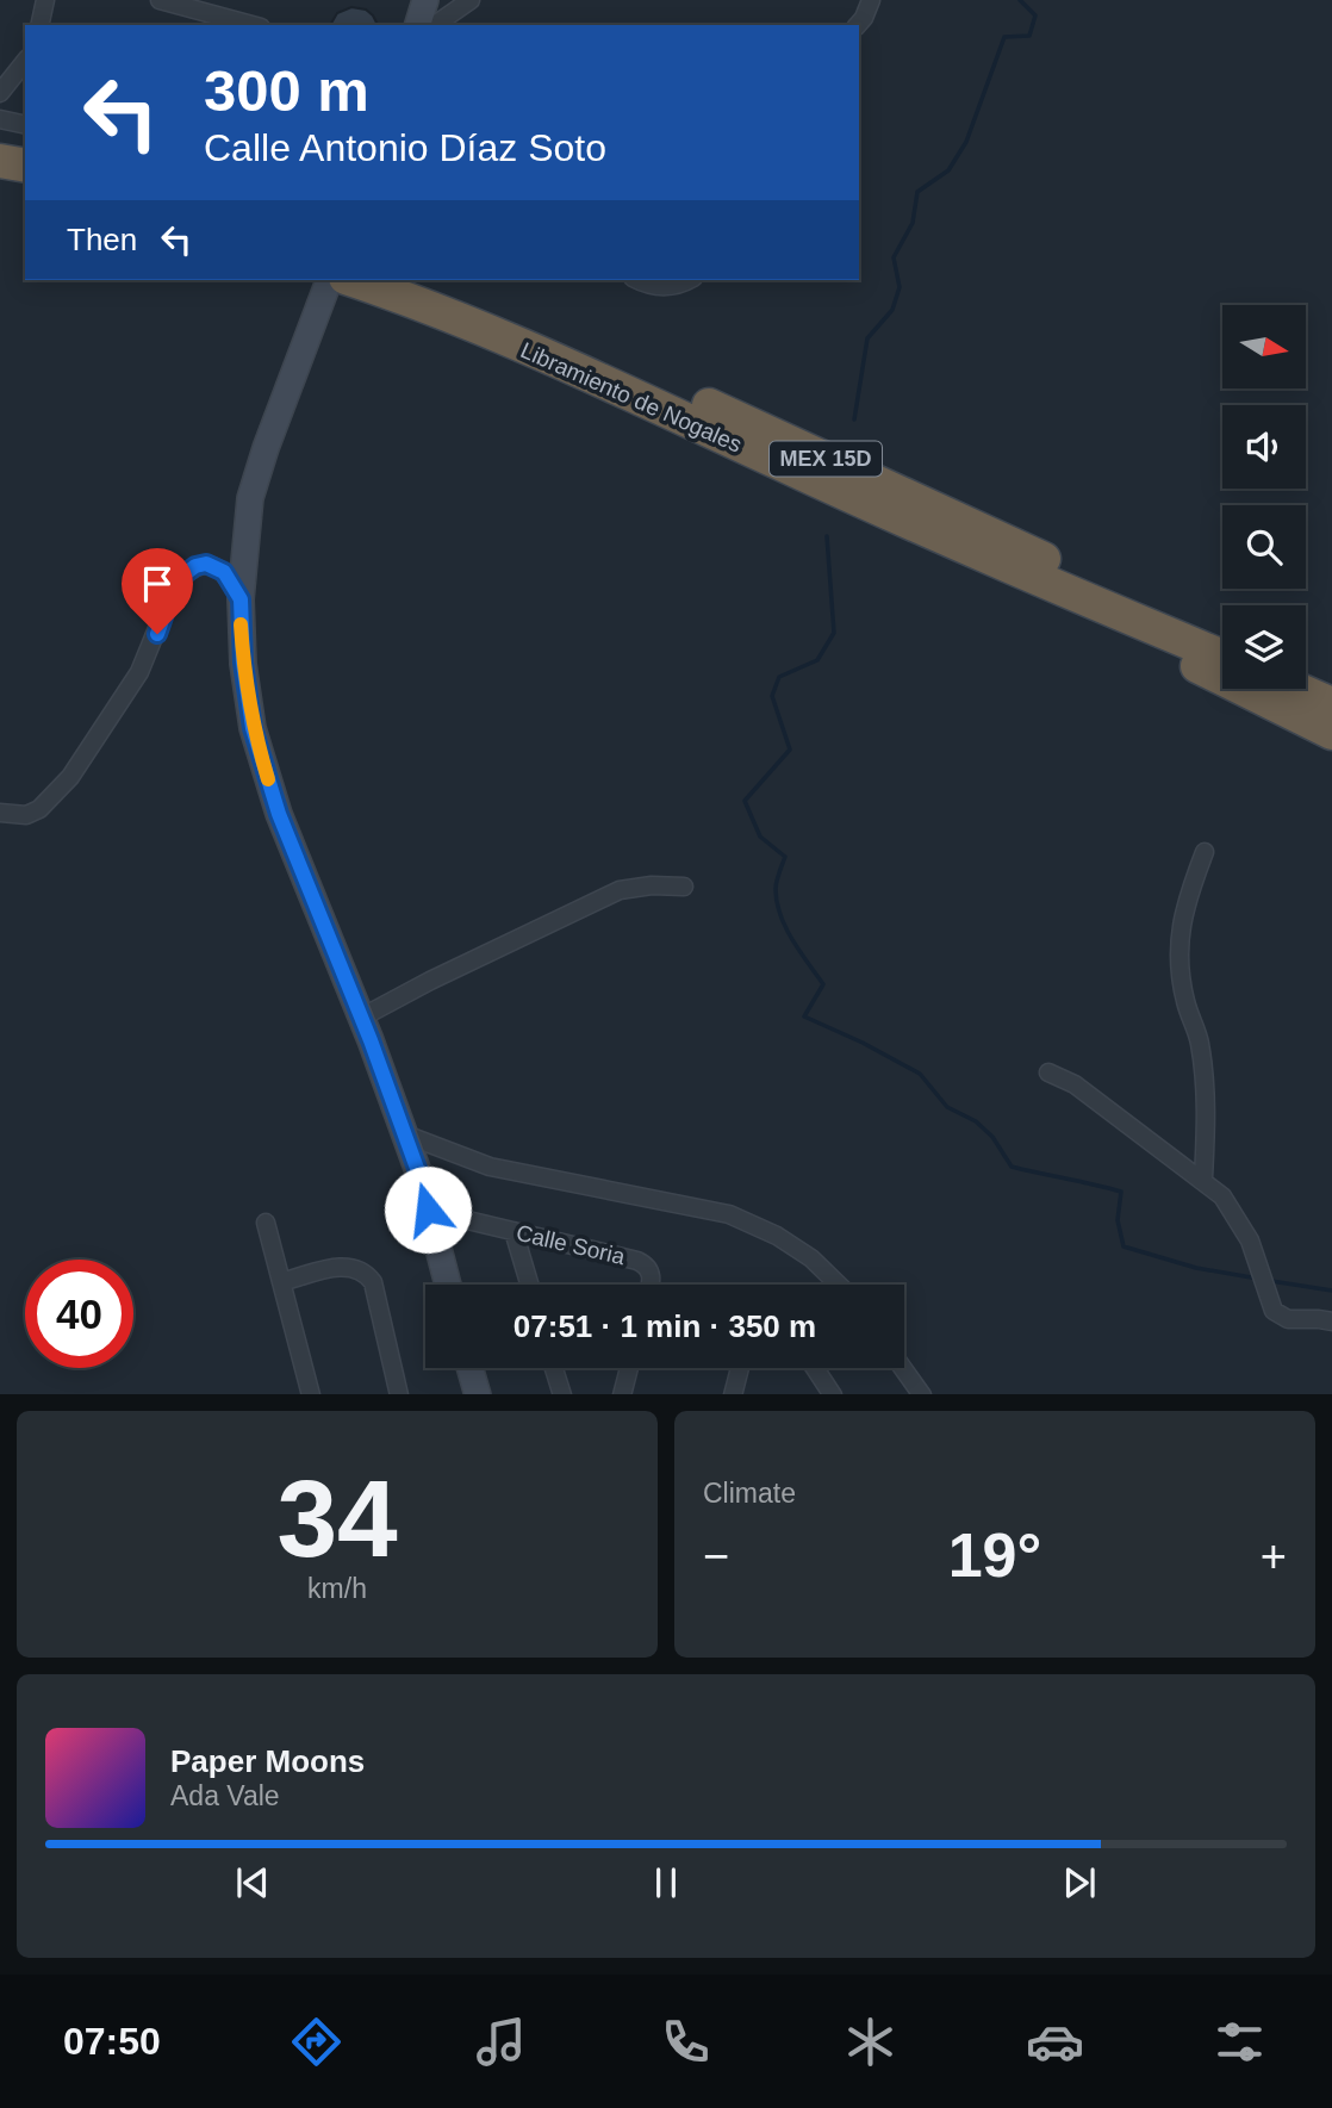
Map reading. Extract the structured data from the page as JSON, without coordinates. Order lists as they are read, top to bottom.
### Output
{
  "streets": {
    "highway": ["Libramiento de Nogales", "MEX 15D"],
    "street": ["Calle Soria"]
  },
  "crossings": [
    ["Libramiento de Nogales", "MEX 15D"]
  ],
  "north": "right",
  "page": {
    "turn": ["300 m", "Calle Antonio Díaz Soto"],
    "then": "Then",
    "limit": "40",
    "trip": "07:51 · 1 min · 350 m",
    "tile": [
      ["34", "km/h"],
      "Climate"
    ],
    "heat": ["−", "19°", "+"],
    "song": ["Paper Moons", "Ada Vale"],
    "tabs": "07:50"
  }
}
